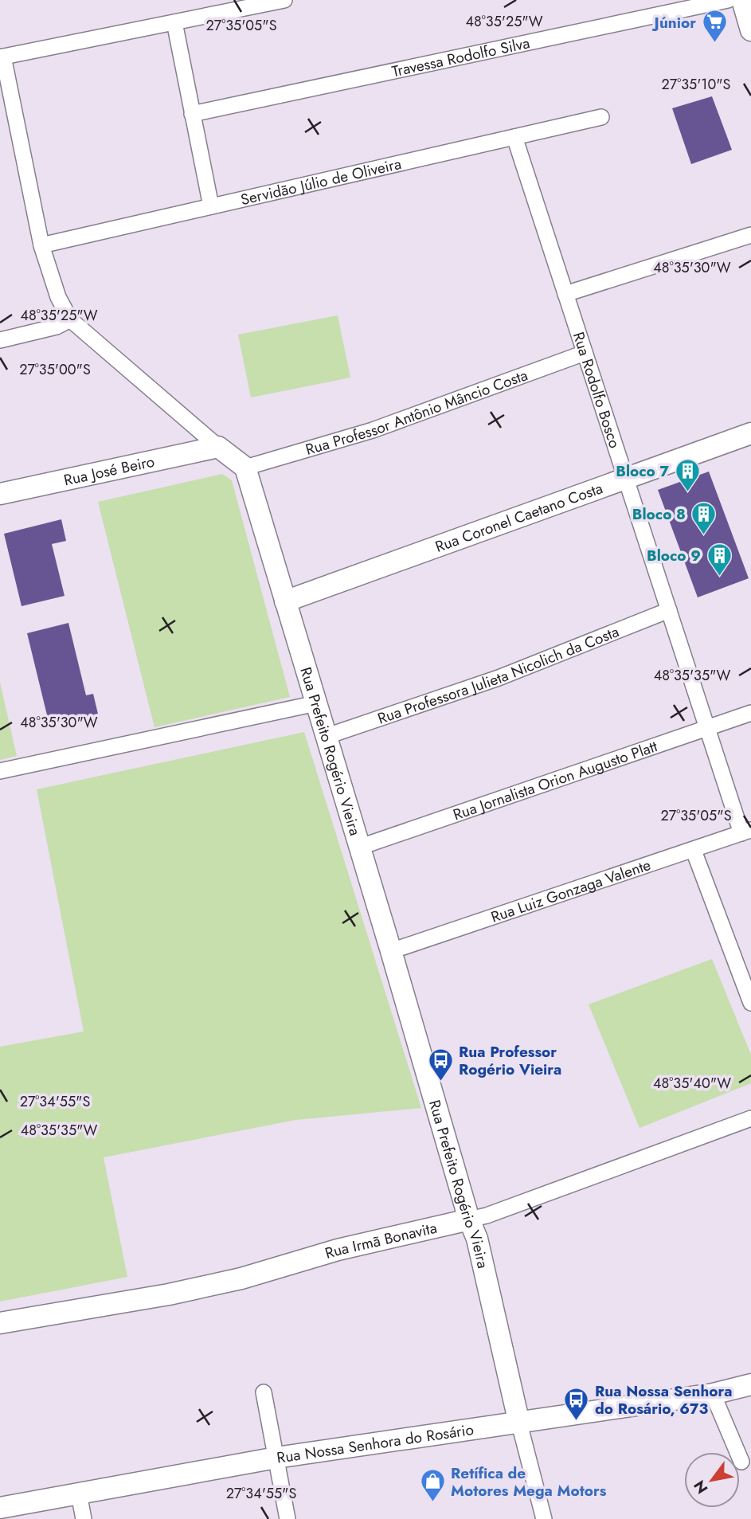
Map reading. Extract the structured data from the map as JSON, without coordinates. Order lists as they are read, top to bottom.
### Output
{
  "streets": {
    "street": [
      "Travessa Rodolfo Silva",
      "Servidão Júlio de Oliveira",
      "Rua Rodolfo Bosco",
      "Rua Professor Antônio Mâncio Costa",
      "Rua José Beiro",
      "Rua Coronel Caetano Costa",
      "Rua Professora Julieta Nicolich da Costa",
      "Rua Prefeito Rogério Vieira",
      "Rua Jornalista Orion Augusto Platt",
      "Rua Luiz Gonzaga Valente",
      "Rua Irmã Bonavita",
      "Rua Nossa Senhora do Rosário"
    ]
  },
  "crossings": [
    ["Servidão Júlio de Oliveira", "Rua Rodolfo Bosco"],
    ["Rua Rodolfo Bosco", "Rua Professor Antônio Mâncio Costa"],
    ["Rua Rodolfo Bosco", "Rua Coronel Caetano Costa"],
    ["Rua Rodolfo Bosco", "Rua Professora Julieta Nicolich da Costa"],
    ["Rua Rodolfo Bosco", "Rua Jornalista Orion Augusto Platt"],
    ["Rua Rodolfo Bosco", "Rua Luiz Gonzaga Valente"],
    ["Rua Professor Antônio Mâncio Costa", "Rua Prefeito Rogério Vieira"],
    ["Rua Coronel Caetano Costa", "Rua Prefeito Rogério Vieira"],
    ["Rua Professora Julieta Nicolich da Costa", "Rua Prefeito Rogério Vieira"],
    ["Rua Prefeito Rogério Vieira", "Rua Jornalista Orion Augusto Platt"],
    ["Rua Prefeito Rogério Vieira", "Rua Luiz Gonzaga Valente"],
    ["Rua Prefeito Rogério Vieira", "Rua Irmã Bonavita"],
    ["Rua Prefeito Rogério Vieira", "Rua Nossa Senhora do Rosário"]
  ],
  "places": {
    "supermarket": ["Júnior"],
    "building": ["Bloco 7", "Bloco 8", "Bloco 9"],
    "bus stop": ["Rua Professor Rogério Vieira", "Rua Nossa Senhora do Rosário, 673"],
    "shop": ["Retífica de Motores Mega Motors"]
  },
  "north": "bottom left",
  "coordinates": [
    "48°35'25\"W",
    "27°35'05\"S",
    "27°35'10\"S",
    "48°35'30\"W",
    "27°35'00\"S",
    "48°35'35\"W",
    "48°35'40\"W",
    "27°34'55\"S"
  ]
}
